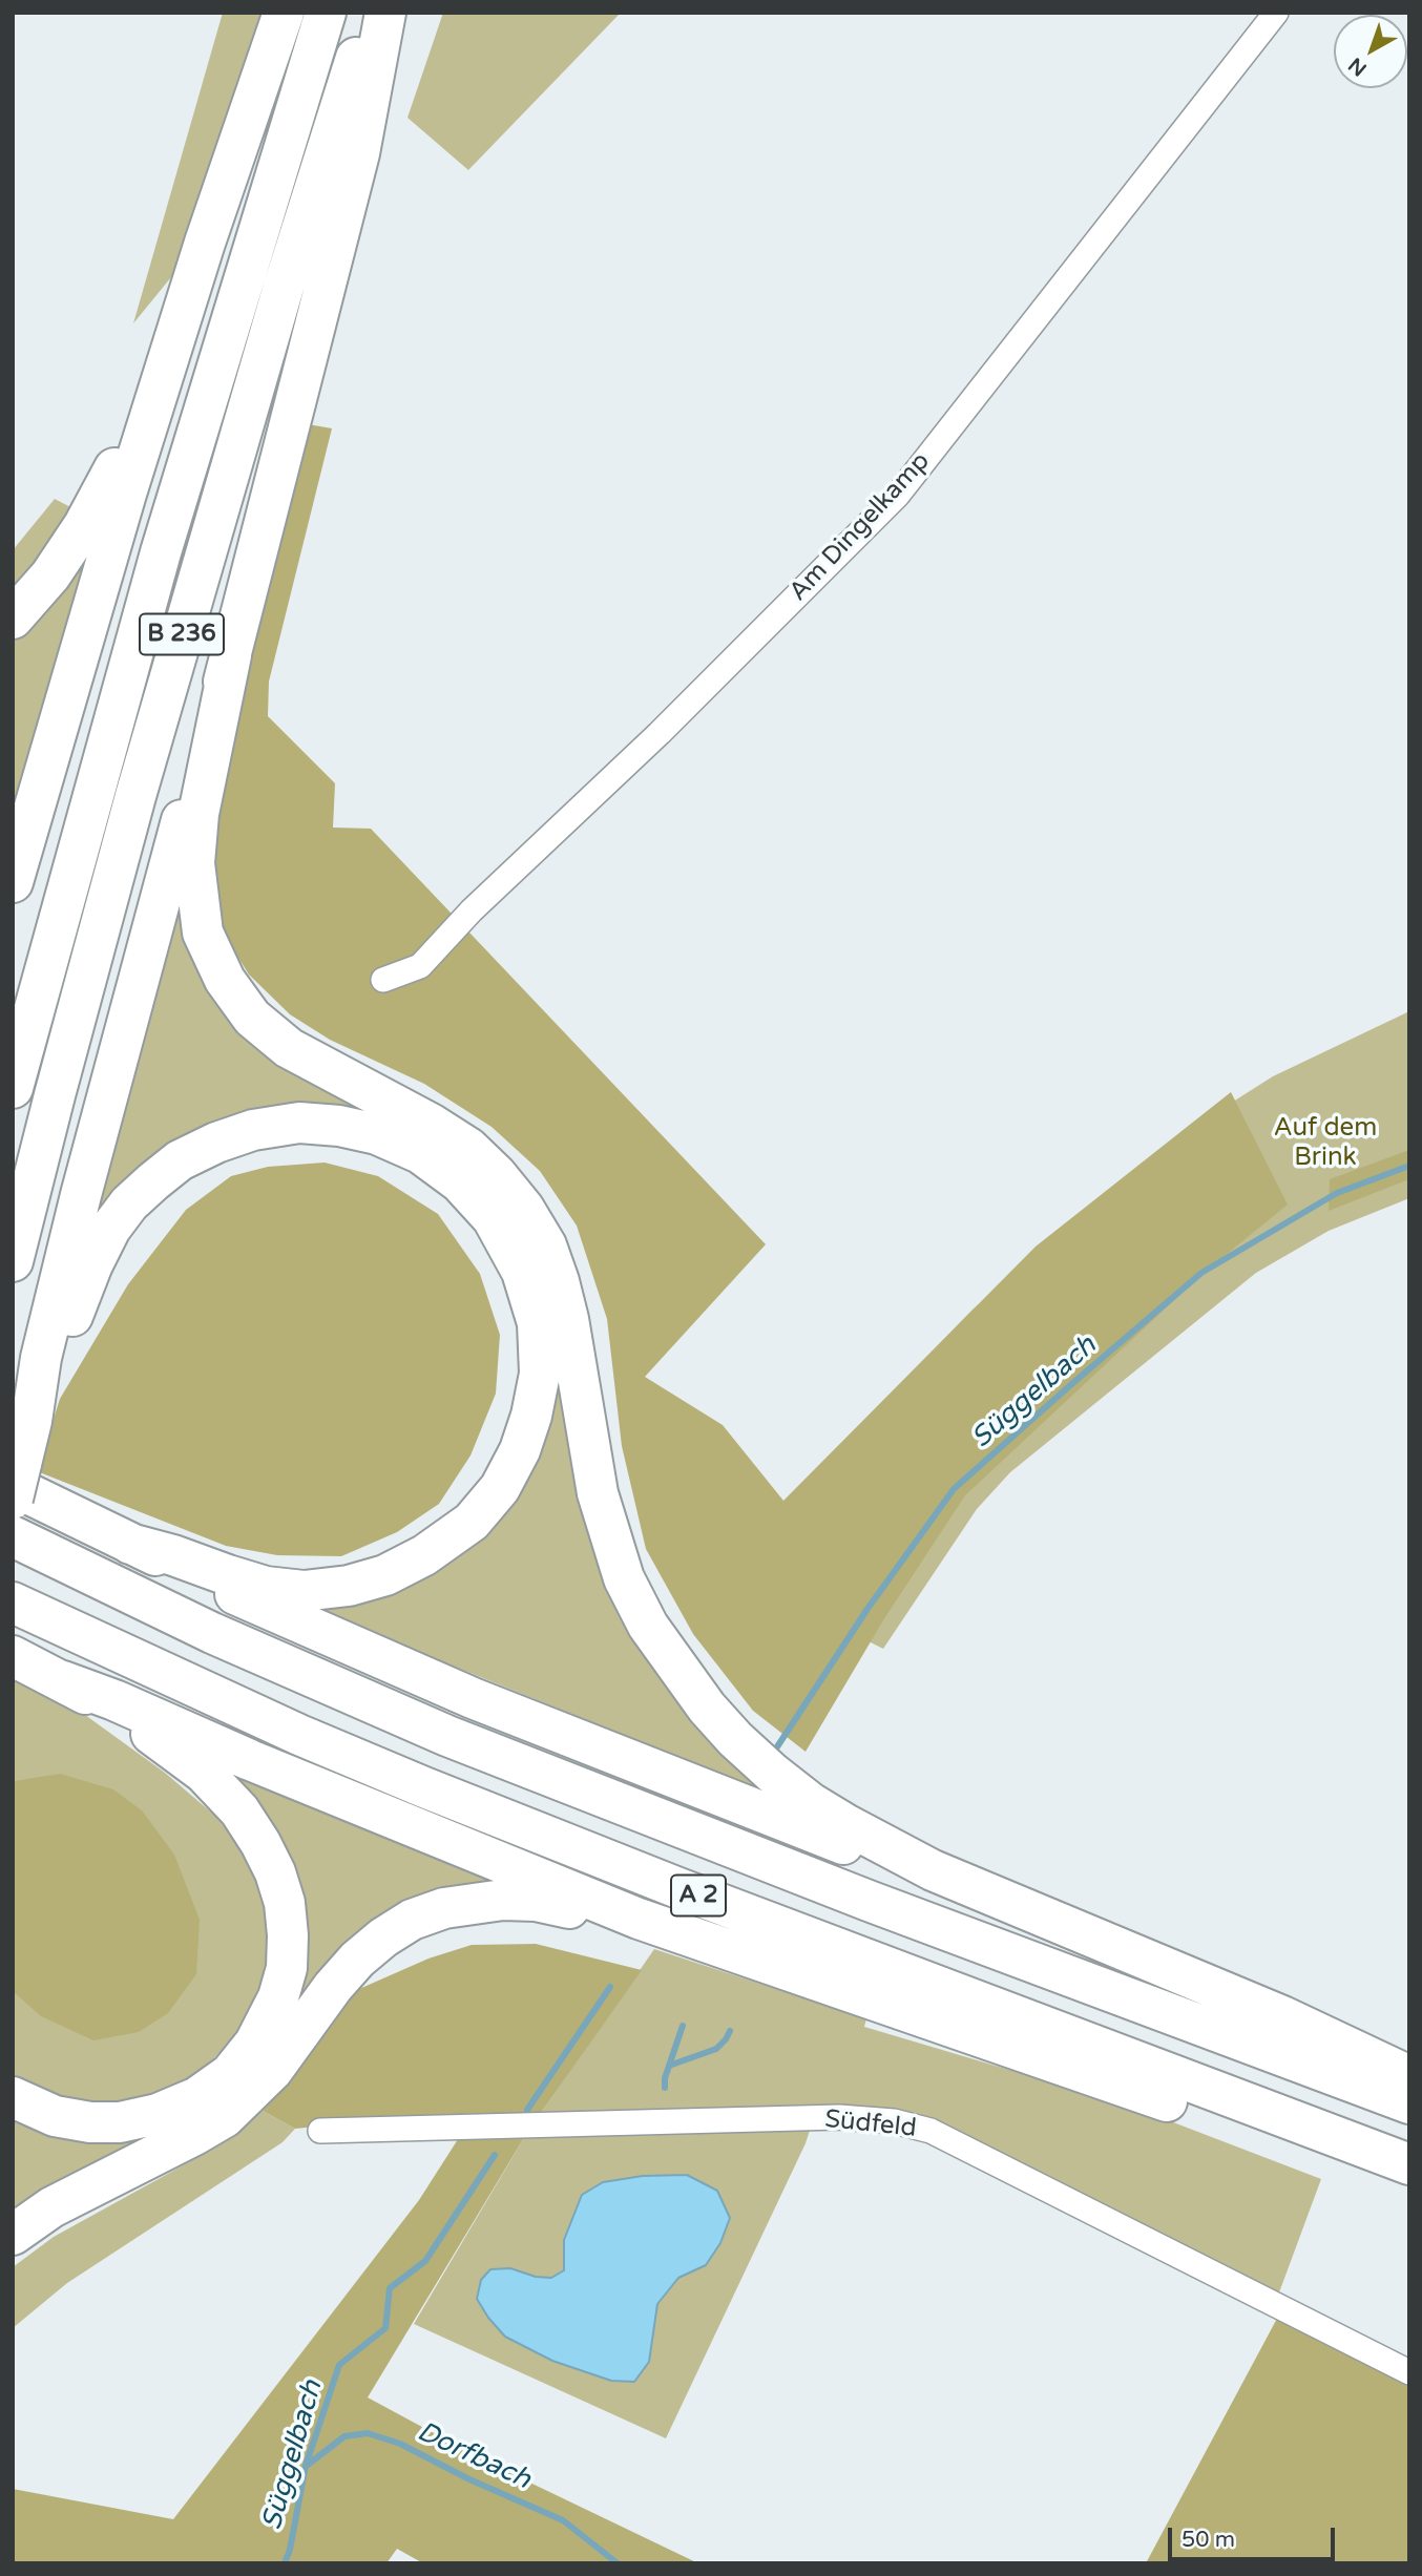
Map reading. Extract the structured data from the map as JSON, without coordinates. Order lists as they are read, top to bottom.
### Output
{
  "streets": {
    "highway": ["B 236", "A 2"],
    "street": ["Am Dingelkamp", "Südfeld"]
  },
  "water": ["Süggelbach", "Dorfbach"],
  "parks": ["Auf dem Brink"],
  "scale_bar": "50 m",
  "north": "bottom left"
}
